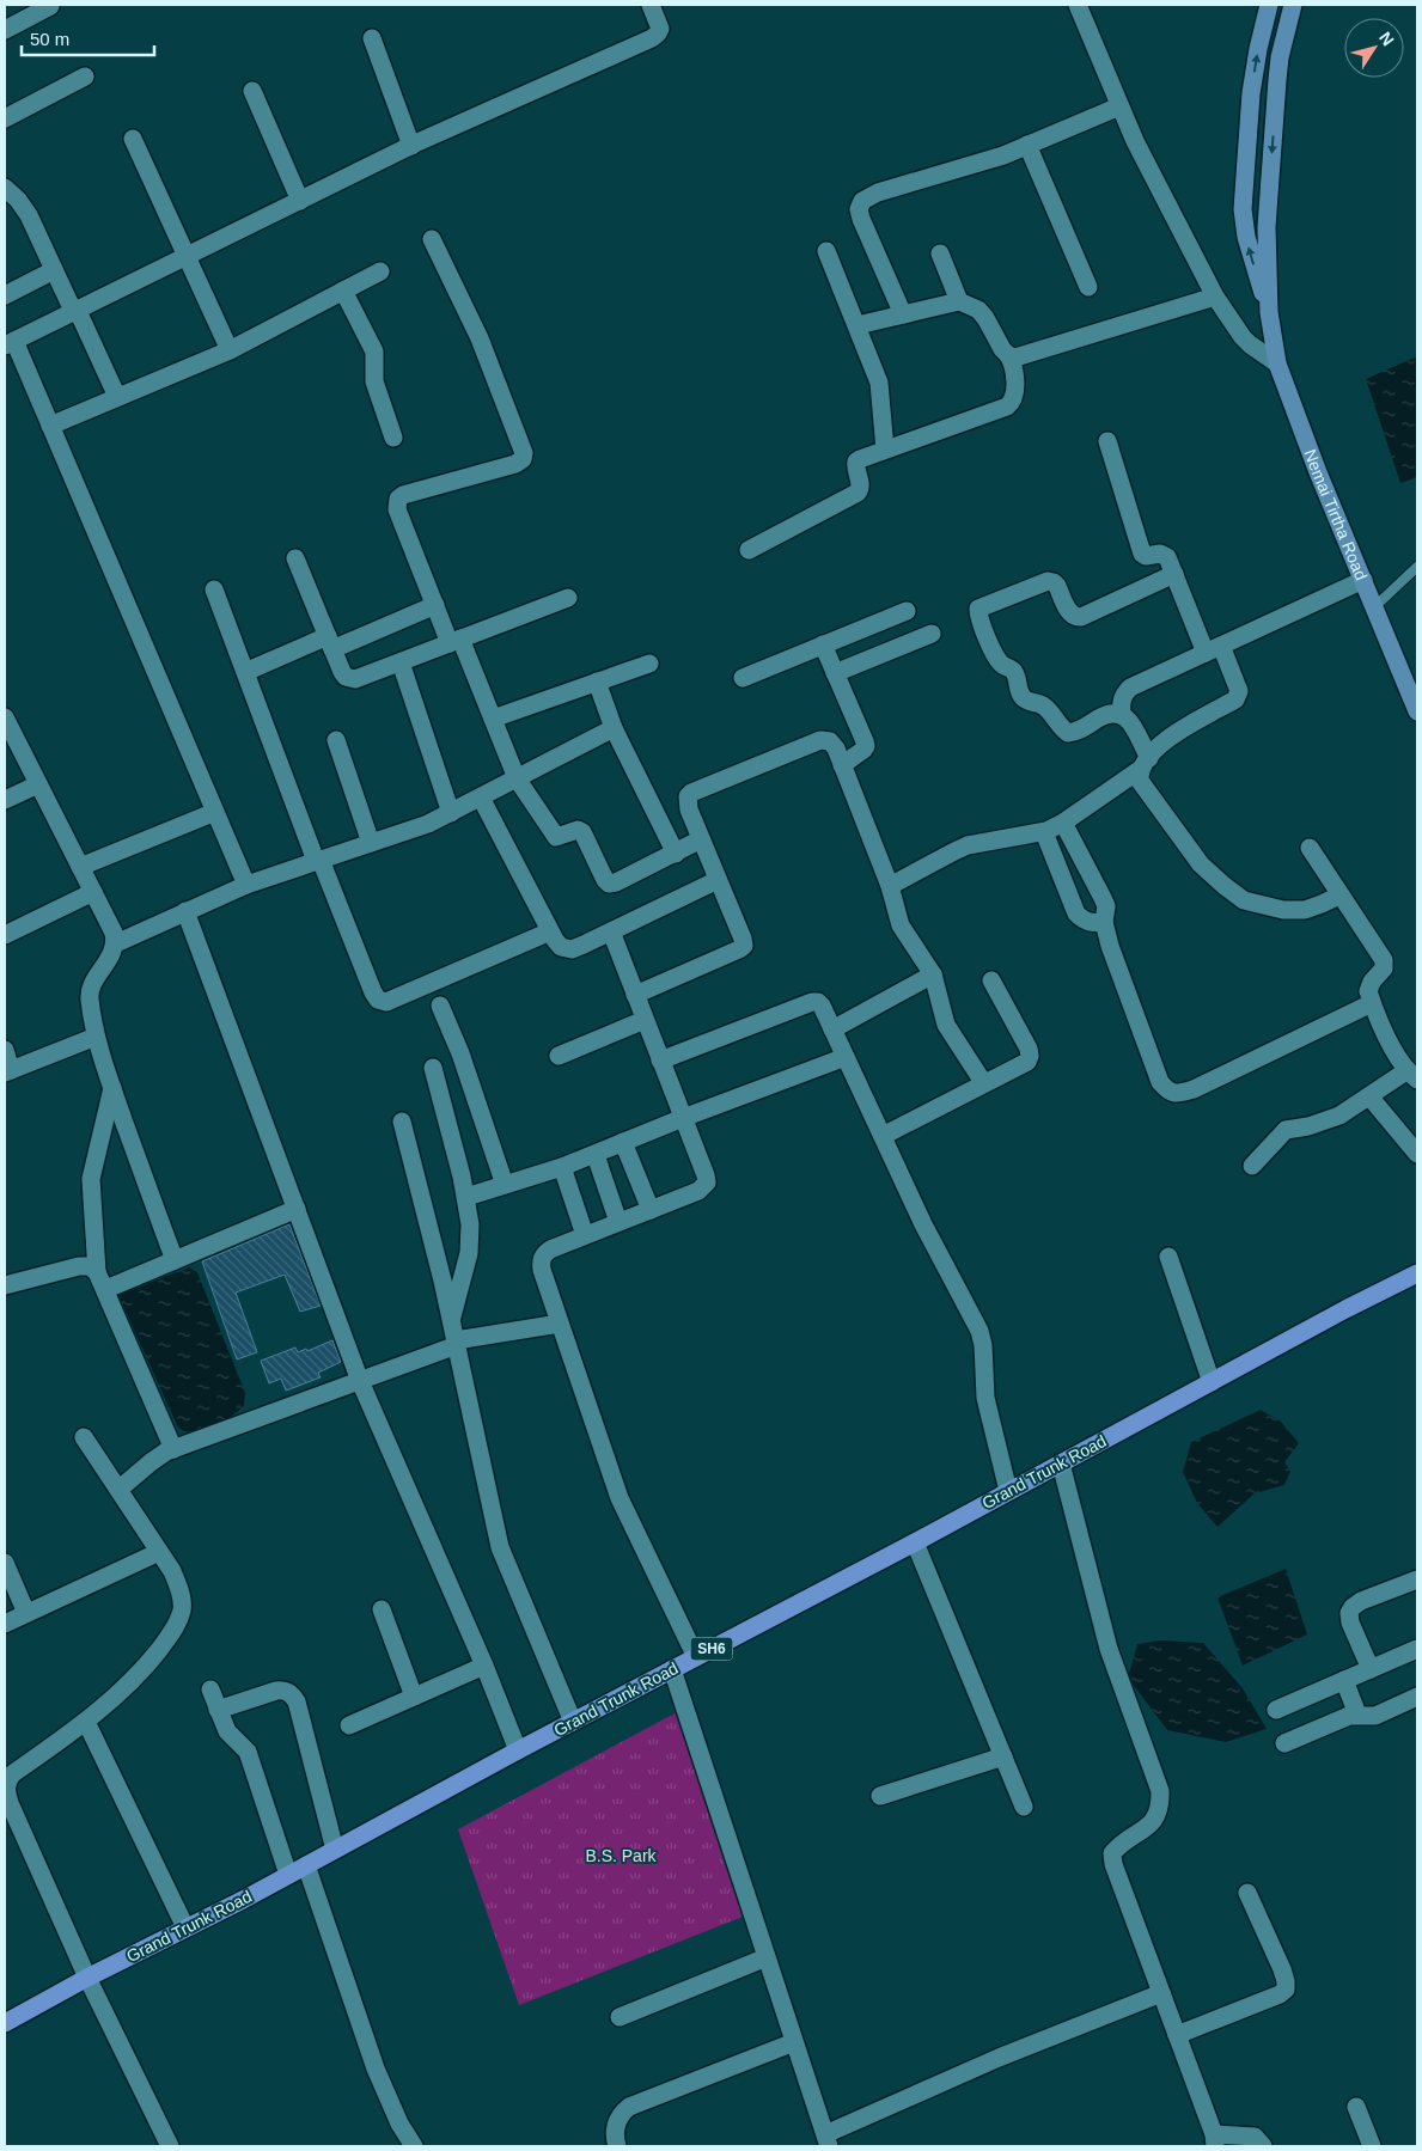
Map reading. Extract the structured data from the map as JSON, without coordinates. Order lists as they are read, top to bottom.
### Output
{
  "streets": {
    "main road": ["Grand Trunk Road", "SH6"],
    "street": ["Nemai Tirtha Road"]
  },
  "parks": ["B.S. Park"],
  "scale_bar": "50 m",
  "north": "top right"
}
